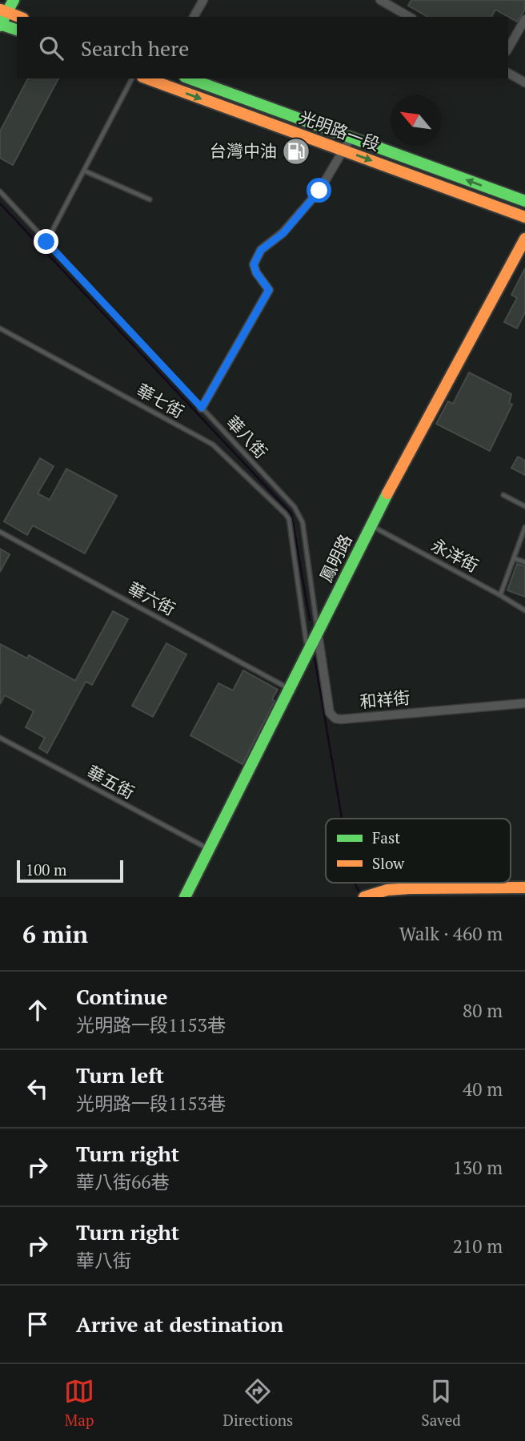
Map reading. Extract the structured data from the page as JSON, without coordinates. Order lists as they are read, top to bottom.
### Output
{
  "streets": {
    "street": ["光明路一段", "鳳明路", "和祥街"],
    "lane": [
      "華七街",
      "華八街",
      "永洋街",
      "華六街",
      "華五街"
    ]
  },
  "crossings": [
    ["華七街", "鳳明路"],
    ["華八街", "鳳明路"],
    ["華八街", "和祥街"],
    ["永洋街", "鳳明路"],
    ["鳳明路", "華六街"],
    ["鳳明路", "和祥街"],
    ["鳳明路", "華五街"]
  ],
  "places": {
    "fuel station": ["台灣中油"]
  },
  "legend": ["Fast", "Slow"],
  "scale_bar": "100 m",
  "north": "top left",
  "page": {
    "search": "Search here",
    "scale": "100 m",
    "heading": ["6 min", "Walk · 460 m"],
    "list": [
      ["Continue", "光明路一段1153巷", "80 m"],
      ["Turn left", "光明路一段1153巷", "40 m"],
      ["Turn right", "華八街66巷", "130 m"],
      ["Turn right", "華八街", "210 m"],
      "Arrive at destination"
    ],
    "nav": ["Map", "Directions", "Saved"]
  }
}
